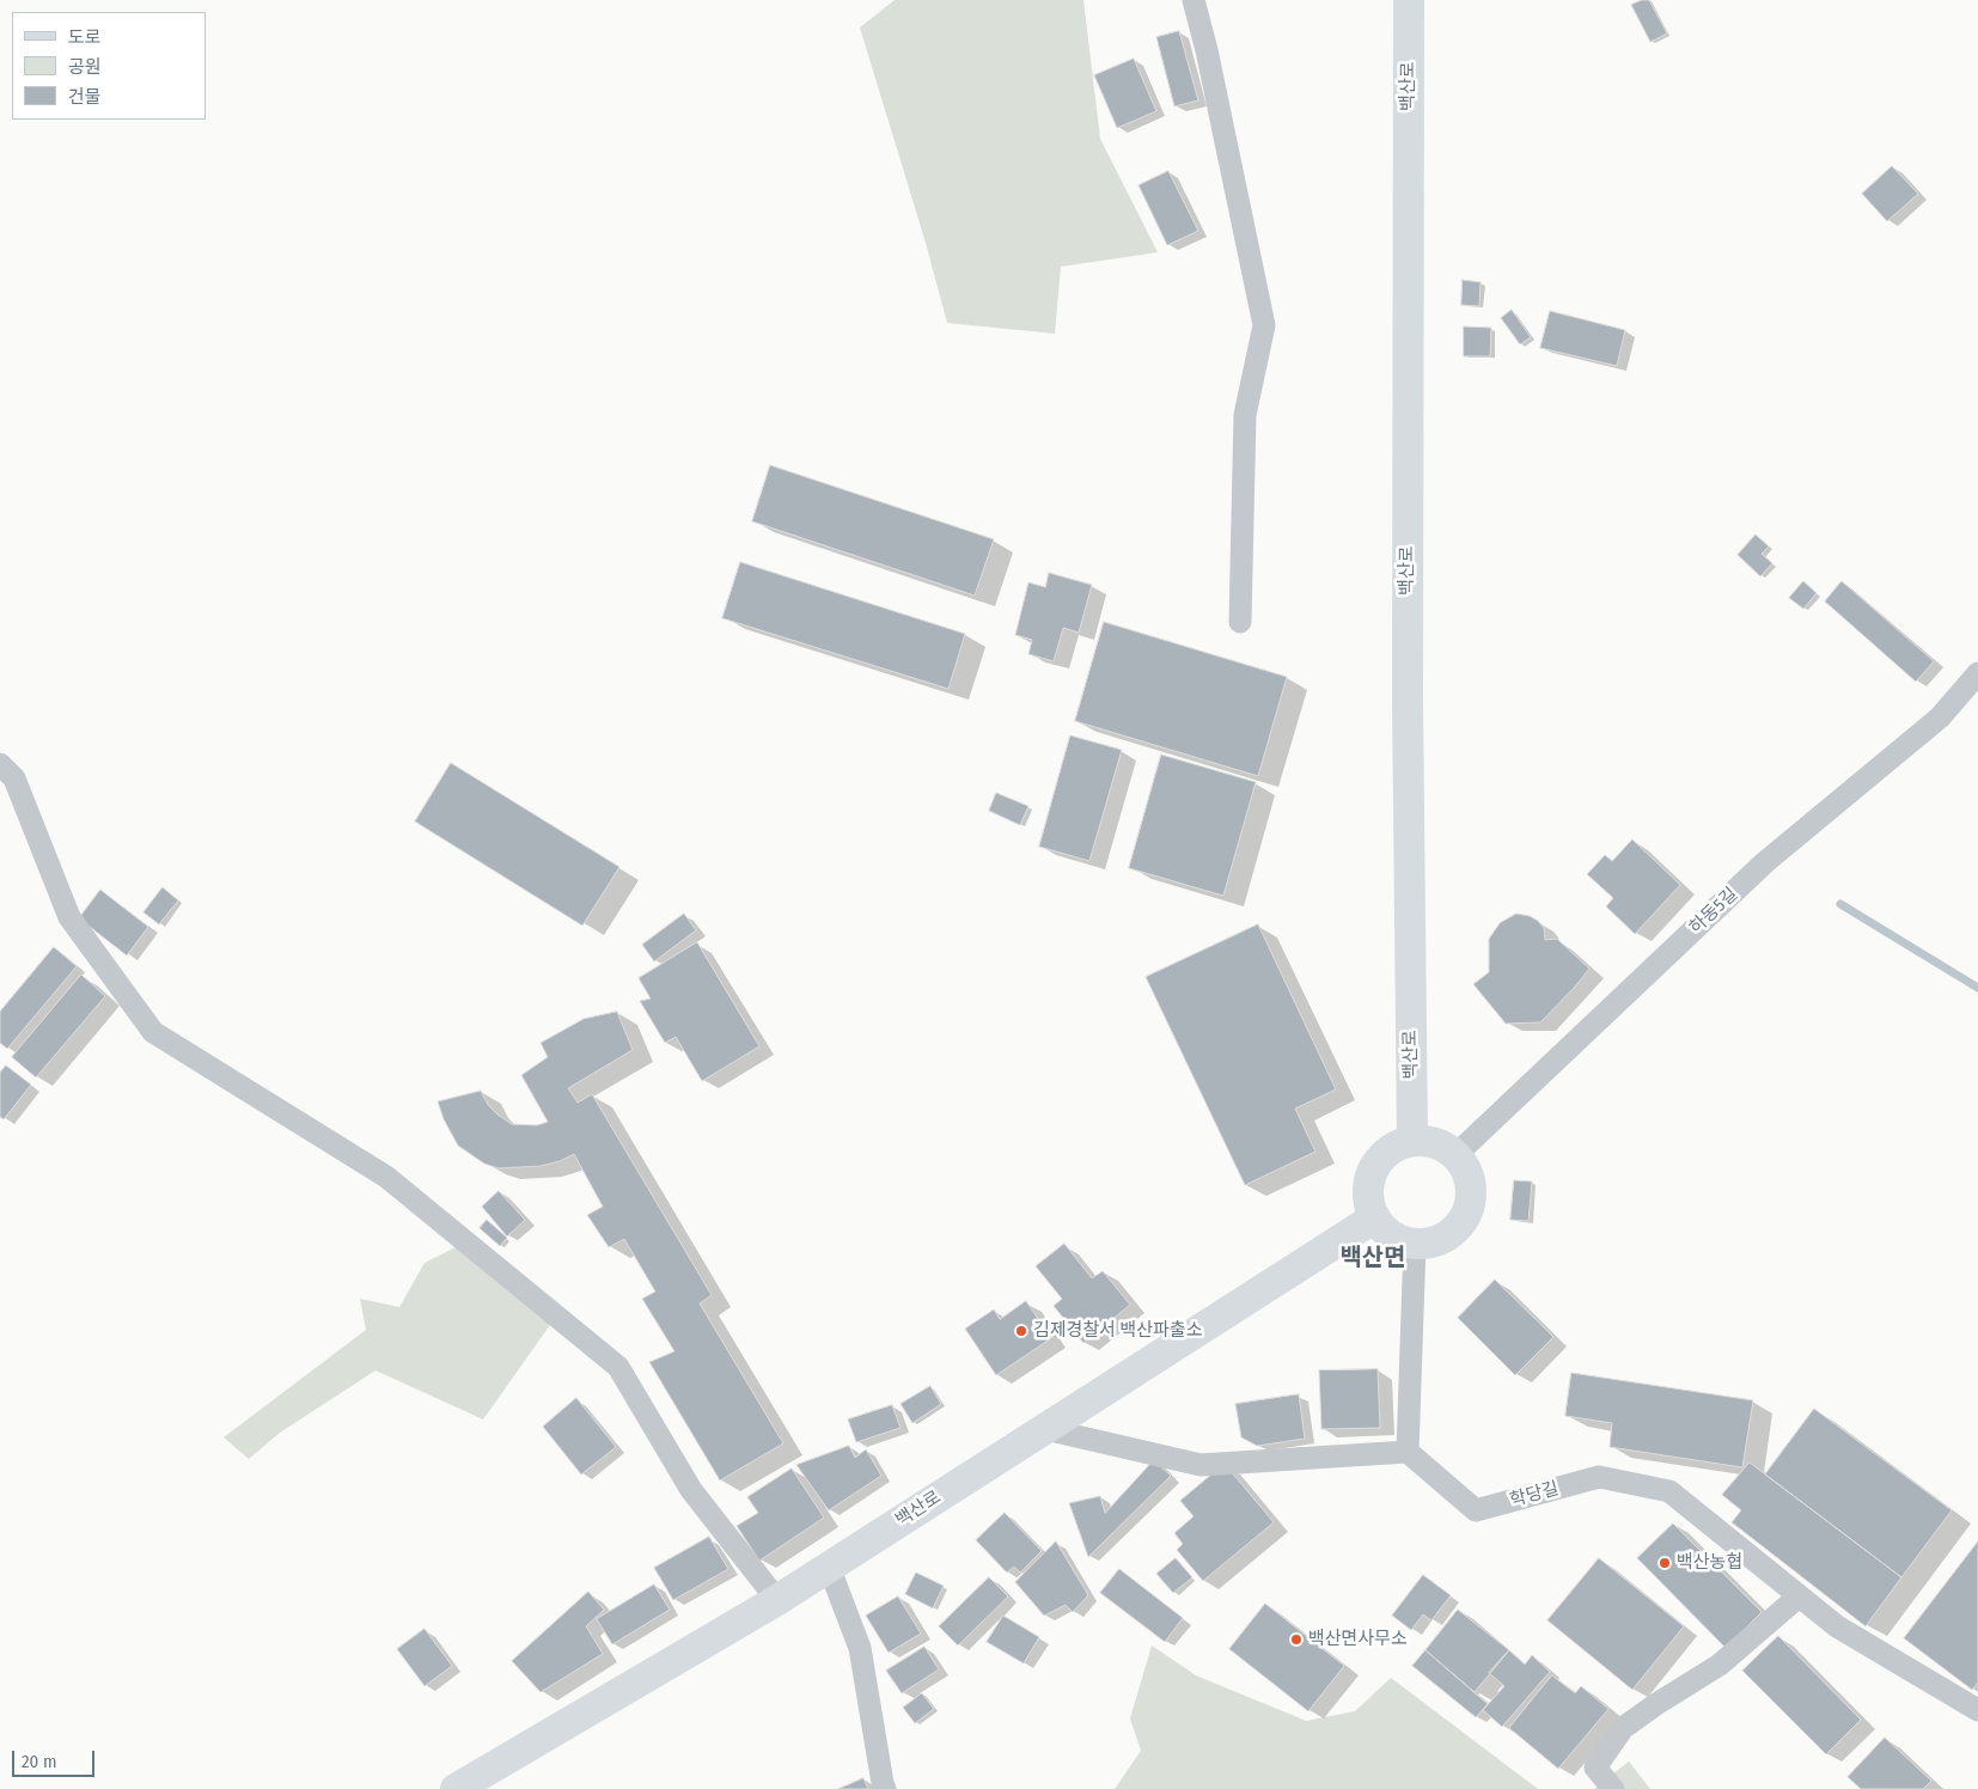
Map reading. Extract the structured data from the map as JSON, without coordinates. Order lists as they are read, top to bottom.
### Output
{
  "streets": {
    "main road": ["백산로"],
    "street": ["하동5길", "학당길"]
  },
  "crossings": [
    ["백산로", "하동5길"]
  ],
  "districts": ["백산면"],
  "places": ["김제경찰서 백산파출소", "백산농협", "백산면사무소"],
  "legend": ["도로", "공원", "건물"],
  "scale_bar": "20 m"
}
